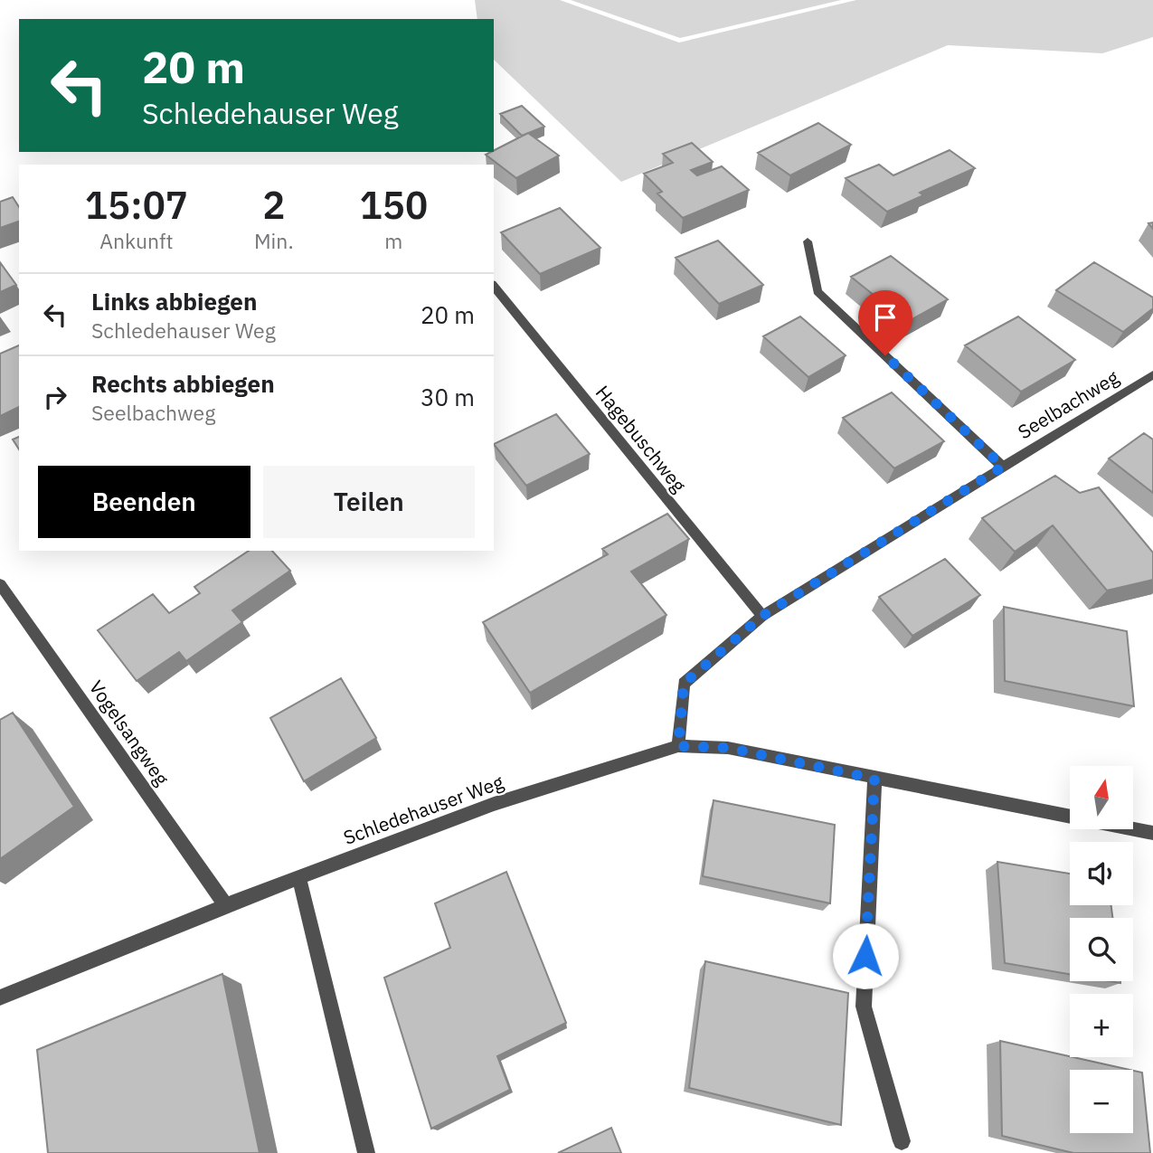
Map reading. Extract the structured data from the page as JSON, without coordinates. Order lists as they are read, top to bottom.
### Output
{
  "streets": {
    "street": [
      "Seelbachweg",
      "Hagebuschweg",
      "Vogelsangweg",
      "Schledehauser Weg"
    ]
  },
  "crossings": [
    ["Seelbachweg", "Hagebuschweg"],
    ["Seelbachweg", "Schledehauser Weg"],
    ["Vogelsangweg", "Schledehauser Weg"]
  ],
  "north": "top",
  "page": {
    "turn": ["20 m", "Schledehauser Weg"],
    "eta": [
      "15:07",
      "Ankunft",
      "2",
      "Min.",
      "150",
      "m"
    ],
    "list": [
      {
        "name": "Links abbiegen",
        "note": "Schledehauser Weg",
        "value": "20 m"
      },
      {
        "name": "Rechts abbiegen",
        "note": "Seelbachweg",
        "value": "30 m"
      }
    ],
    "buttons": ["Beenden", "Teilen"],
    "map_buttons": ["+", "−"]
  }
}
